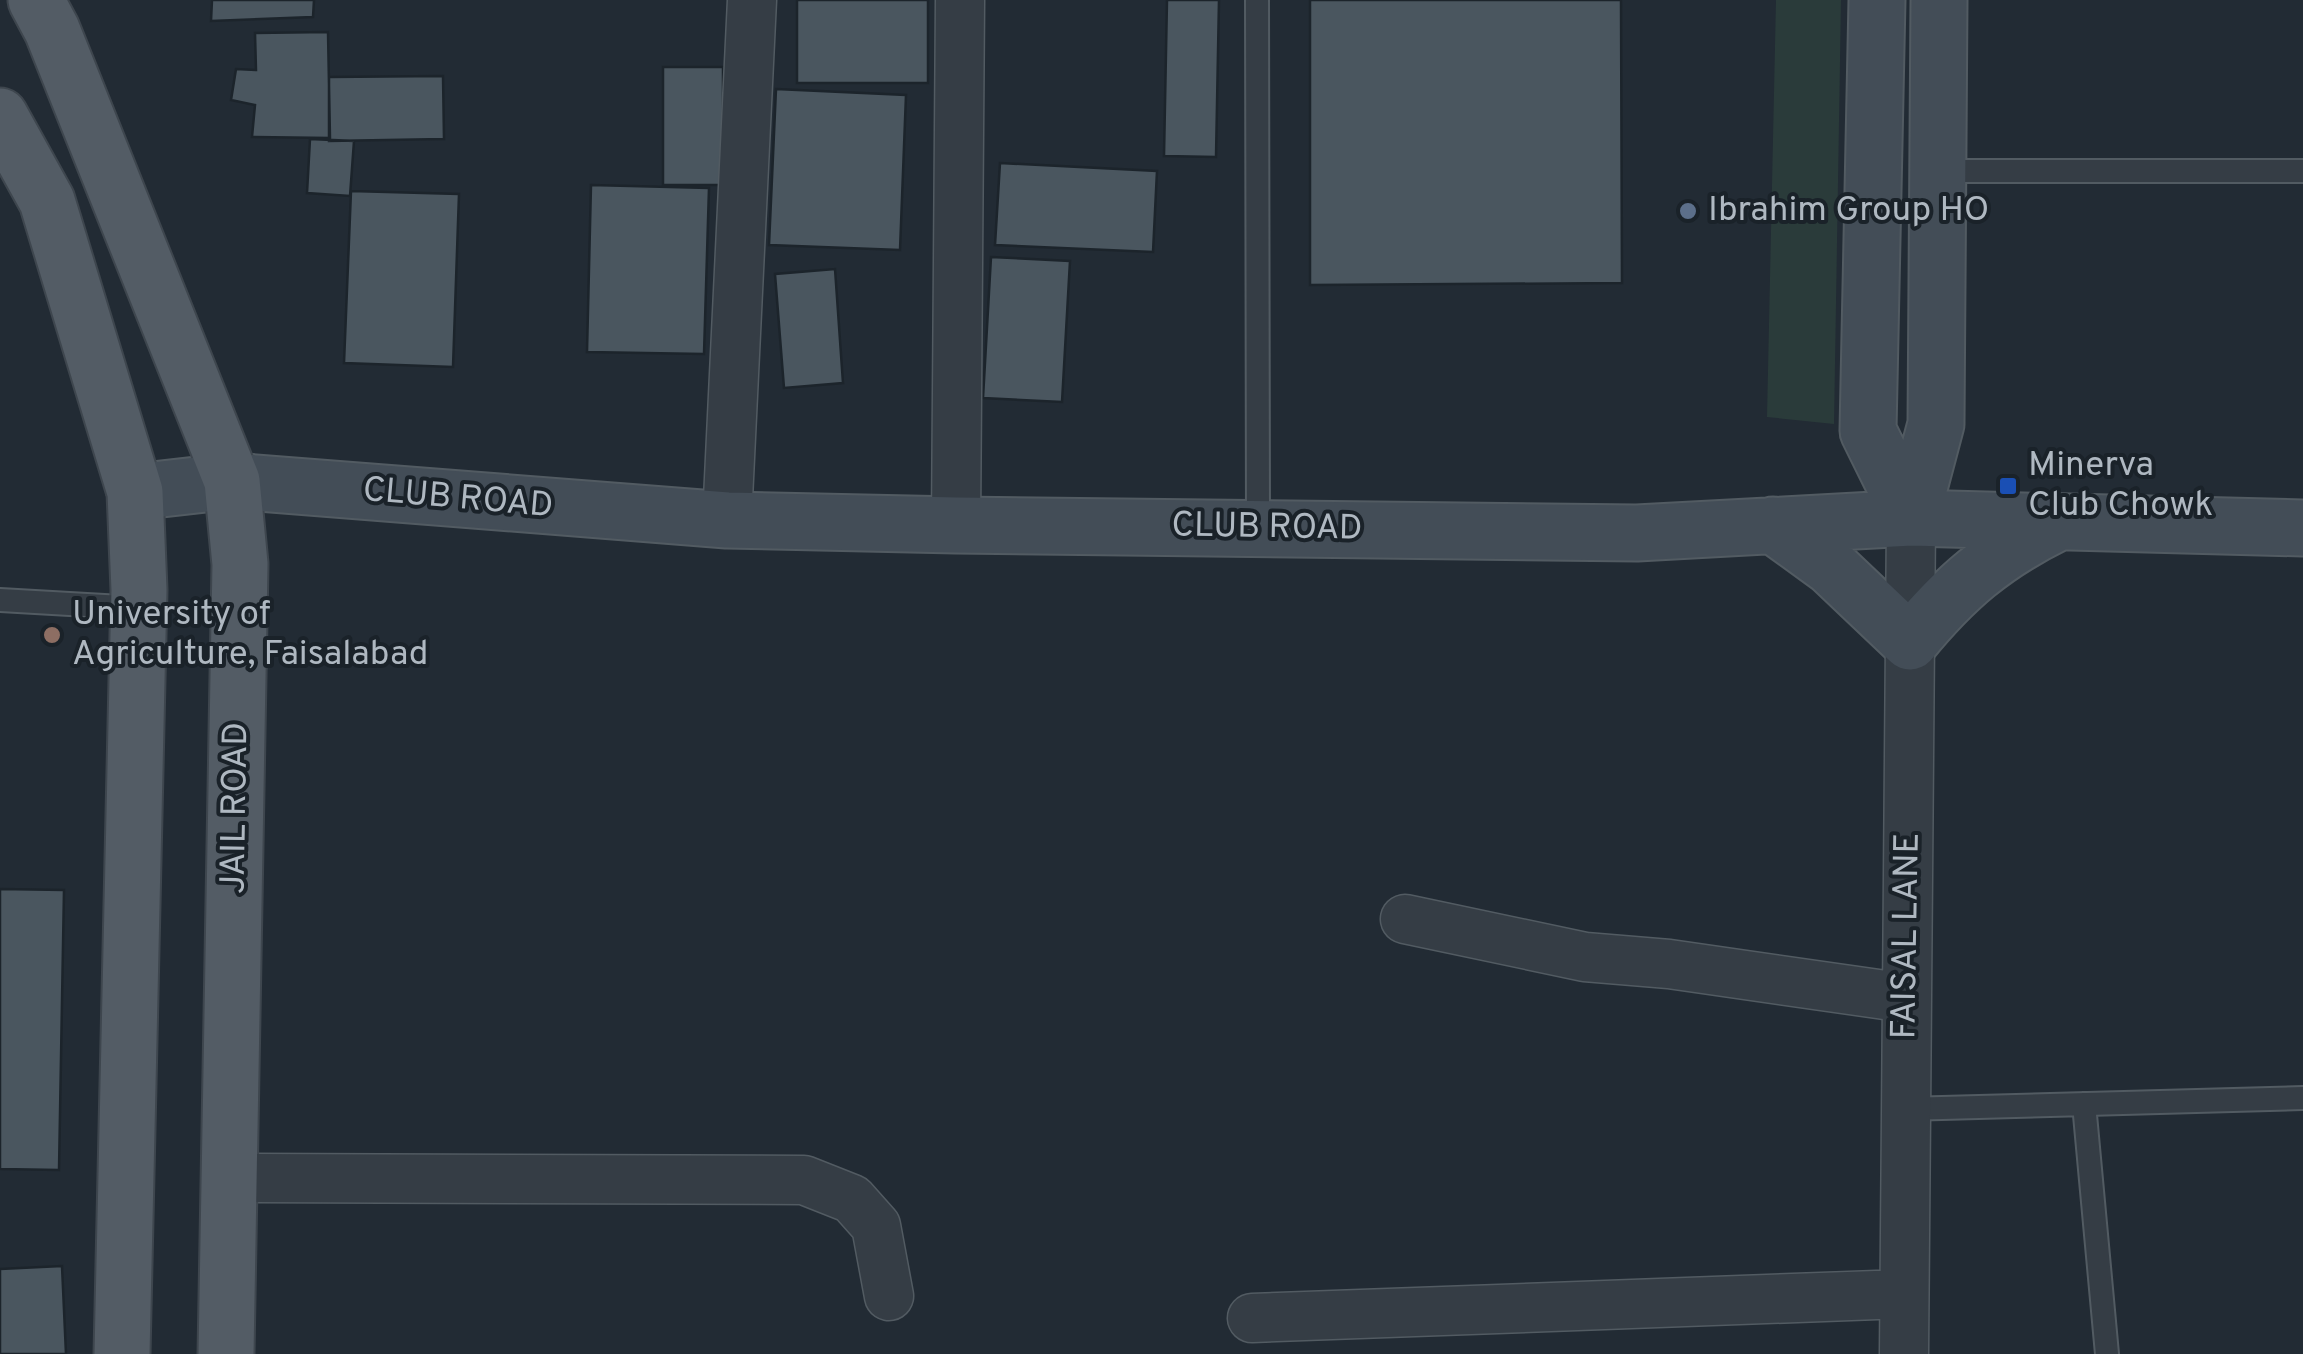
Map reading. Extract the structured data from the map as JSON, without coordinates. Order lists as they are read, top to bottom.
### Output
{
  "streets": {
    "main road": ["CLUB ROAD", "JAIL ROAD", "FAISAL LANE"]
  },
  "crossings": [
    ["CLUB ROAD", "JAIL ROAD"],
    ["CLUB ROAD", "FAISAL LANE"]
  ],
  "places": {
    "other": ["Ibrahim Group HO", "University of Agriculture, Faisalabad"],
    "transit": ["Minerva Club Chowk"]
  }
}
